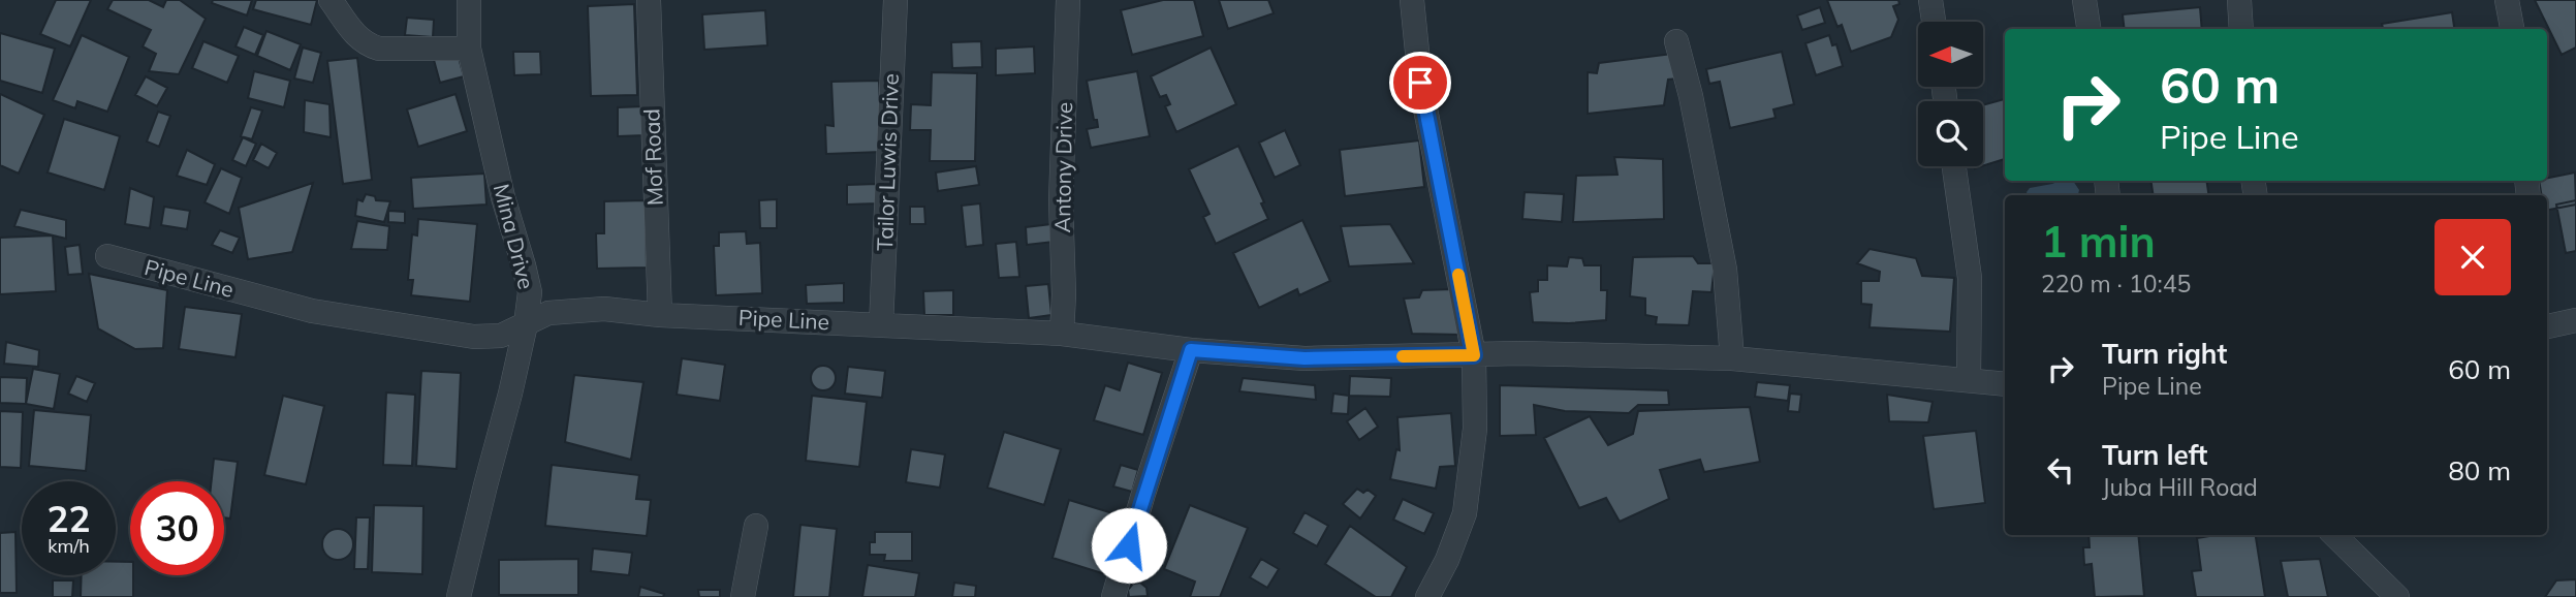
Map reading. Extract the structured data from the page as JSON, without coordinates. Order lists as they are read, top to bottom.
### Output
{
  "streets": {
    "street": [
      "Mof Road",
      "Tailor Luwis Drive",
      "Antony Drive",
      "Mina Drive",
      "Pipe Line"
    ]
  },
  "crossings": [
    ["Mof Road", "Pipe Line"],
    ["Tailor Luwis Drive", "Pipe Line"],
    ["Antony Drive", "Pipe Line"],
    ["Mina Drive", "Pipe Line"]
  ],
  "north": "left",
  "page": {
    "turn": ["60 m", "Pipe Line"],
    "heading": ["1 min", "220 m · 10:45"],
    "list": [
      {
        "name": "Turn right",
        "note": "Pipe Line",
        "value": "60 m"
      },
      {
        "name": "Turn left",
        "note": "Juba Hill Road",
        "value": "80 m"
      }
    ],
    "speed": "22 km/h",
    "limit": "30"
  }
}
